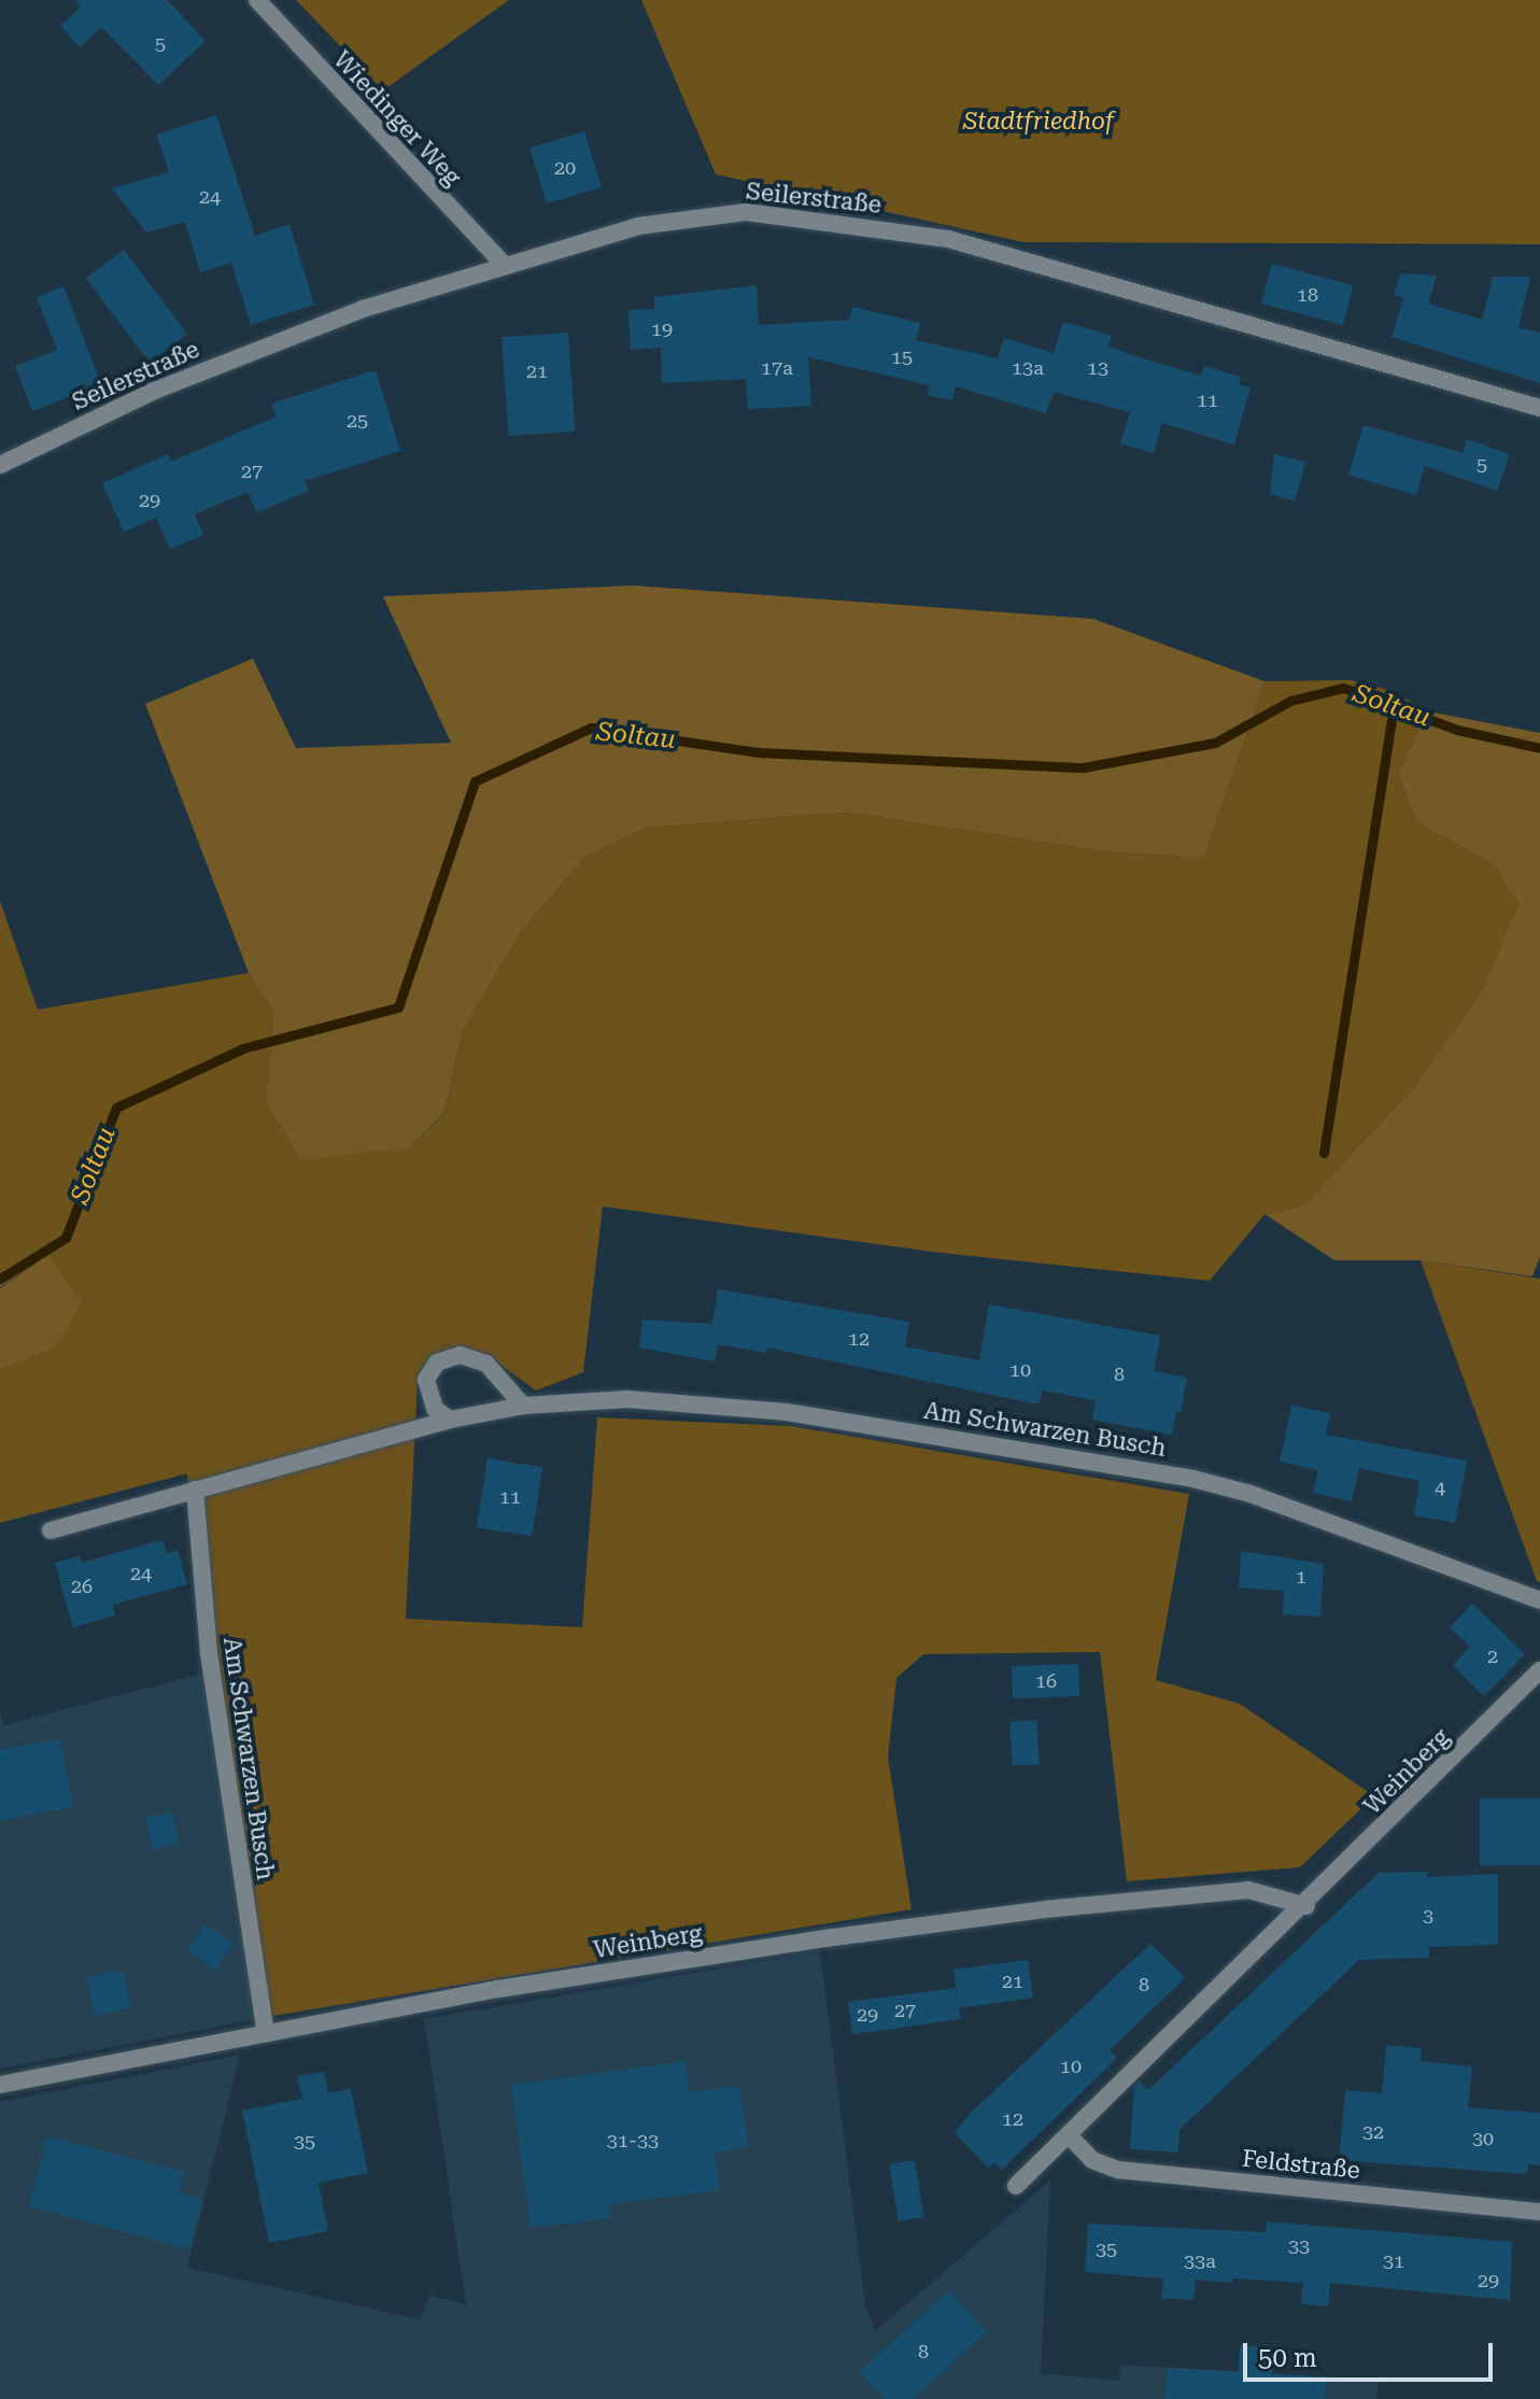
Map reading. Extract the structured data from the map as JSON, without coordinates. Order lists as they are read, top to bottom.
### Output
{
  "streets": {
    "street": [
      "Wiedinger Weg",
      "Seilerstraße",
      "Am Schwarzen Busch",
      "Weinberg",
      "Feldstraße"
    ]
  },
  "crossings": [
    ["Wiedinger Weg", "Seilerstraße"],
    ["Am Schwarzen Busch", "Weinberg"],
    ["Weinberg", "Feldstraße"]
  ],
  "water": ["Soltau"],
  "parks": ["Stadtfriedhof"],
  "house_numbers": [
    "5",
    "20",
    "24",
    "18",
    "19",
    "15",
    "17a",
    "13a",
    "13",
    "21",
    "11",
    "25",
    "5",
    "27",
    "29",
    "12",
    "10",
    "8",
    "4",
    "11",
    "24",
    "1",
    "26",
    "2",
    "16",
    "3",
    "21",
    "8",
    "27",
    "29",
    "10",
    "12",
    "32",
    "30",
    "31-33",
    "35",
    "33",
    "35",
    "33a",
    "31",
    "29",
    "8"
  ],
  "scale_bar": "50 m"
}
